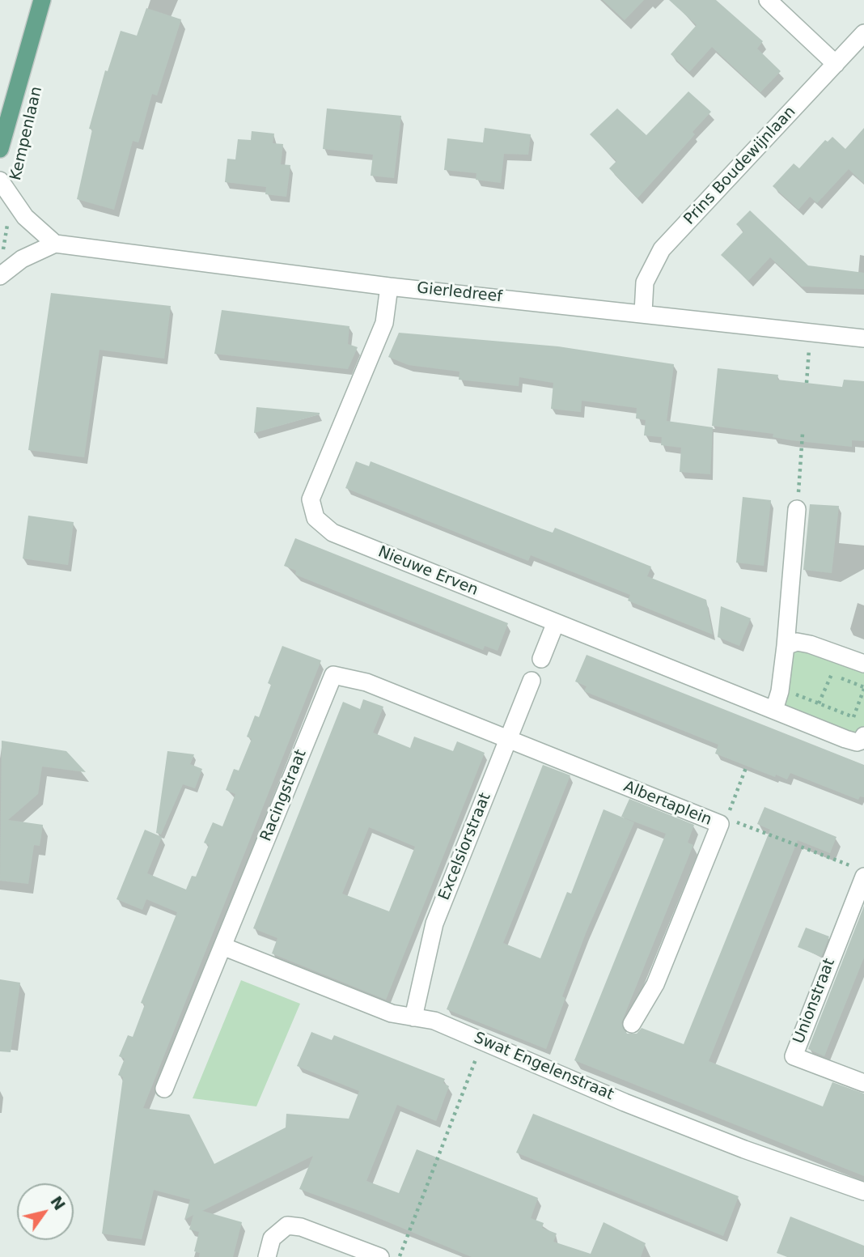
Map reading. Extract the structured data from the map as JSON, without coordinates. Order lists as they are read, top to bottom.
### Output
{
  "streets": {
    "main road": ["Kempenlaan"],
    "street": [
      "Prins Boudewijnlaan",
      "Gierledreef",
      "Nieuwe Erven",
      "Racingstraat",
      "Albertaplein",
      "Excelsiorstraat",
      "Unionstraat",
      "Swat Engelenstraat"
    ]
  },
  "crossings": [
    ["Prins Boudewijnlaan", "Gierledreef"],
    ["Gierledreef", "Nieuwe Erven"],
    ["Racingstraat", "Albertaplein"],
    ["Racingstraat", "Excelsiorstraat"],
    ["Racingstraat", "Swat Engelenstraat"],
    ["Albertaplein", "Excelsiorstraat"],
    ["Excelsiorstraat", "Swat Engelenstraat"]
  ],
  "north": "top right"
}
